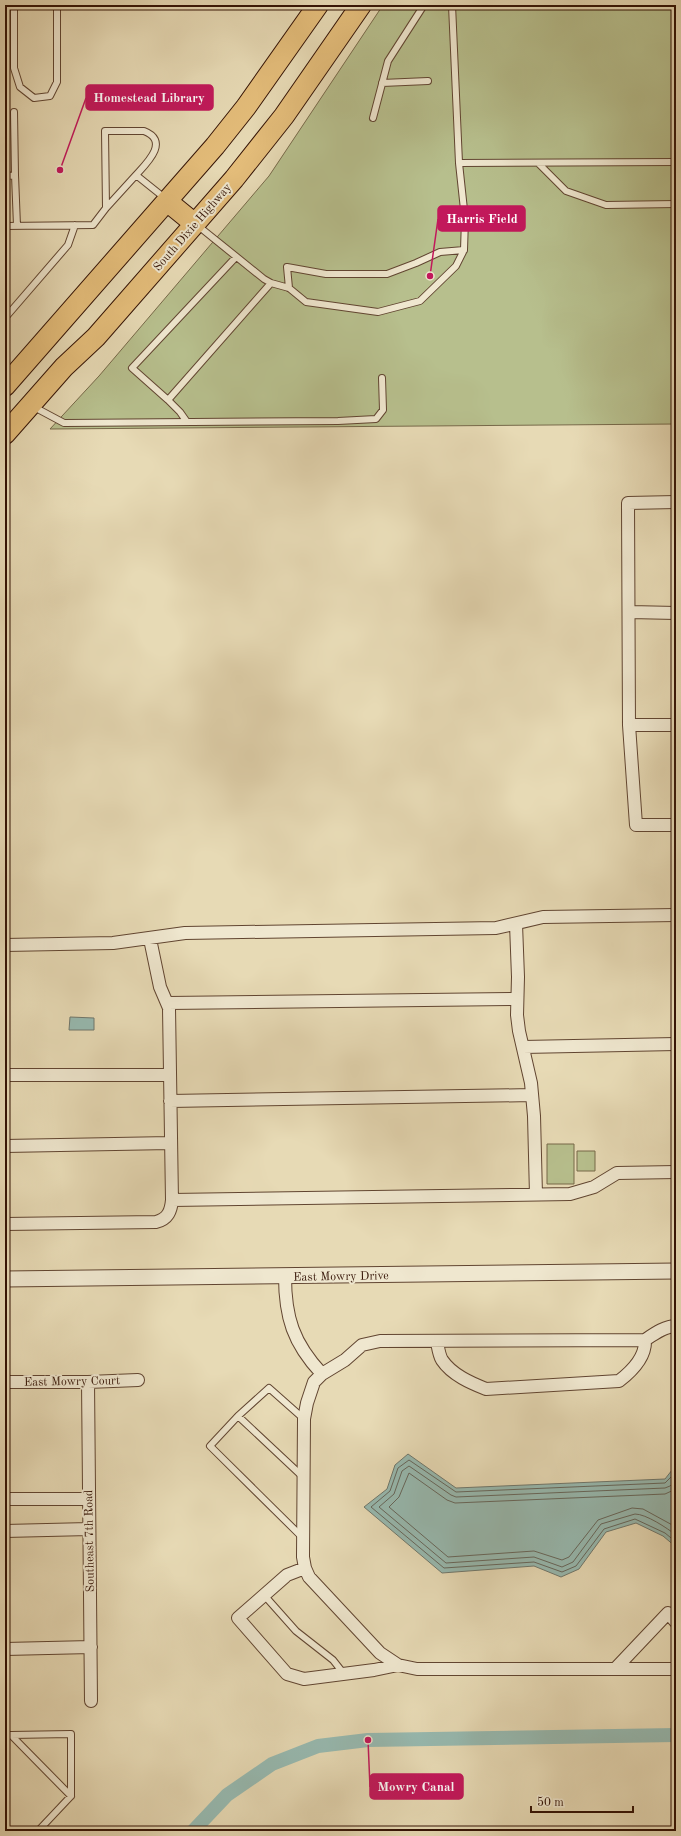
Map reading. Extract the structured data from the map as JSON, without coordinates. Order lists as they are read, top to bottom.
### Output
{
  "streets": {
    "highway": ["South Dixie Highway"],
    "street": ["East Mowry Drive", "East Mowry Court", "Southeast 7th Road"]
  },
  "crossings": [
    ["East Mowry Court", "Southeast 7th Road"]
  ],
  "places": ["Homestead Library", "Harris Field", "Mowry Canal"],
  "scale_bar": "50 m"
}
